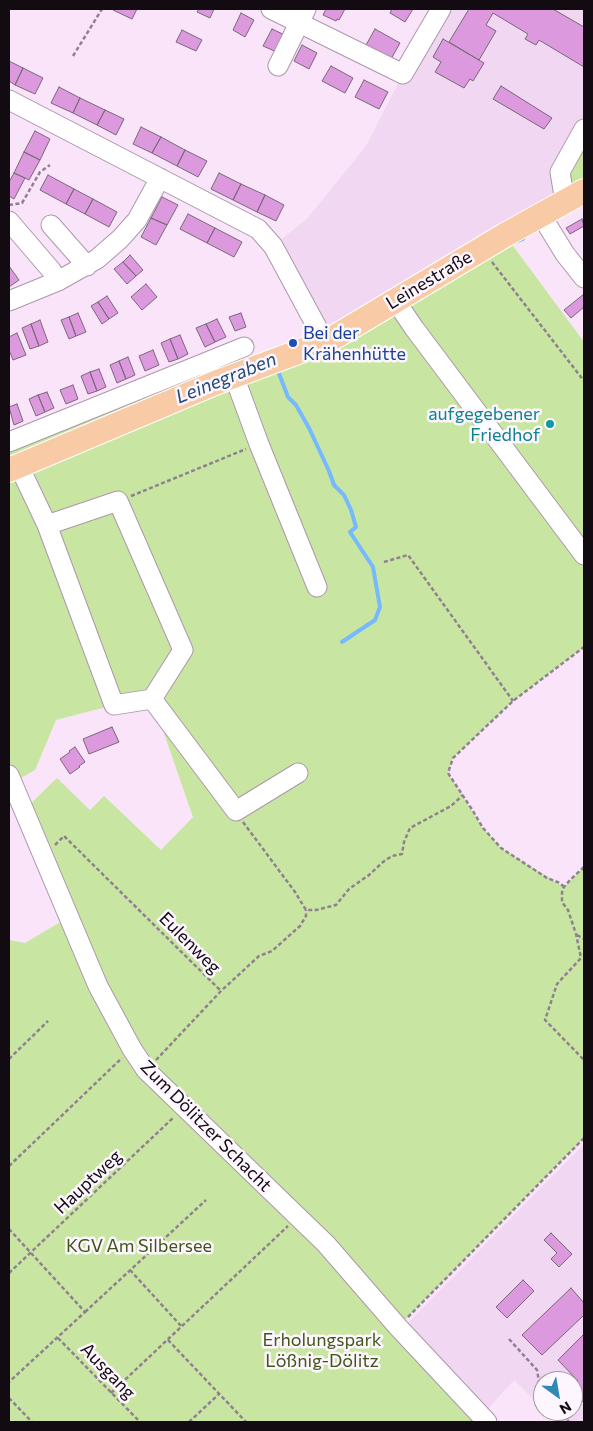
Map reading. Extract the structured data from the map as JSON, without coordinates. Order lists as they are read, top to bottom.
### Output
{
  "streets": {
    "main road": ["Leinestraße"],
    "street": ["Zum Dölitzer Schacht"],
    "path": ["Eulenweg", "Hauptweg", "Ausgang"]
  },
  "crossings": [
    ["Eulenweg", "Zum Dölitzer Schacht"],
    ["Zum Dölitzer Schacht", "Hauptweg"]
  ],
  "water": ["Leinegraben"],
  "parks": ["KGV Am Silbersee", "Erholungspark Lößnig-Dölitz"],
  "places": ["Bei der Krähenhütte", "aufgegebener Friedhof"],
  "north": "bottom right"
}
